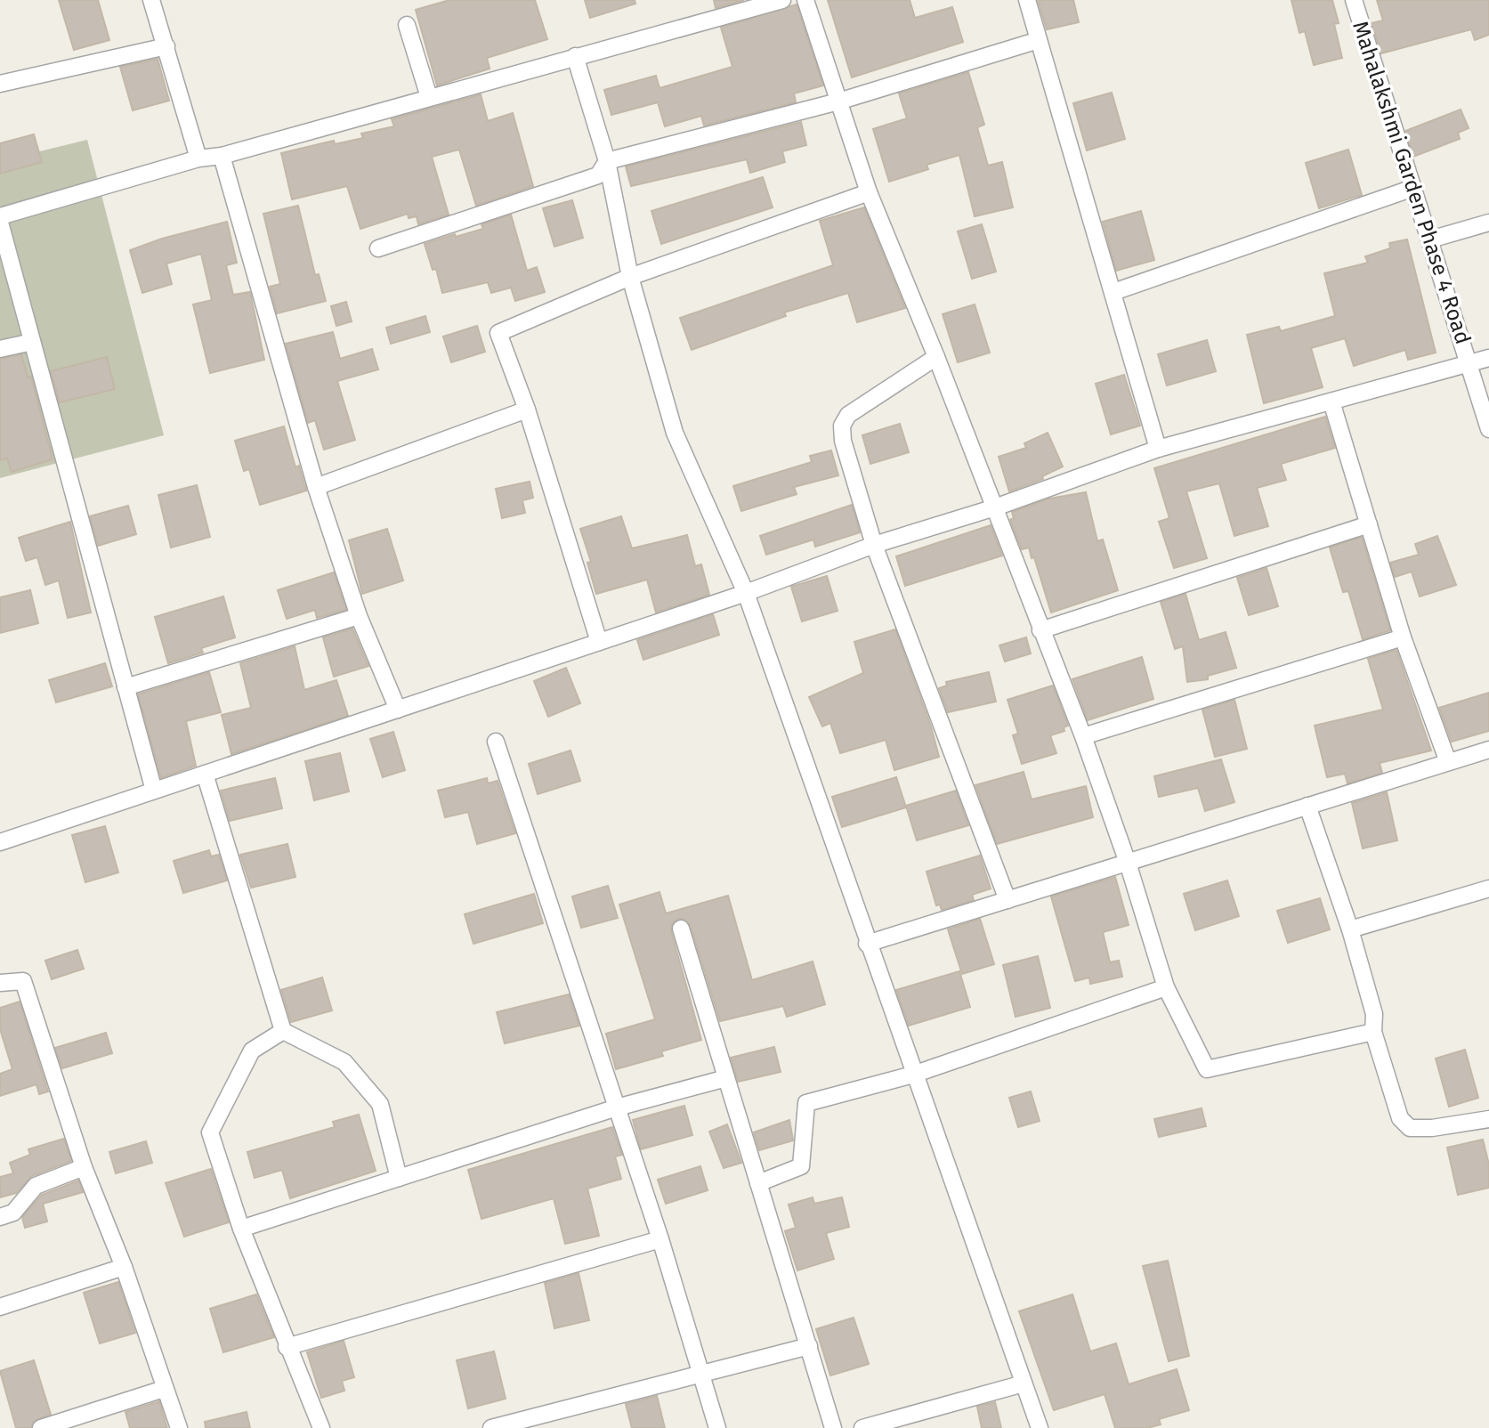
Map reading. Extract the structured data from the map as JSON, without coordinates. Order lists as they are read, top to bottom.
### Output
{
  "streets": {
    "street": ["Mahalakshmi Garden Phase 4 Road"]
  }
}
